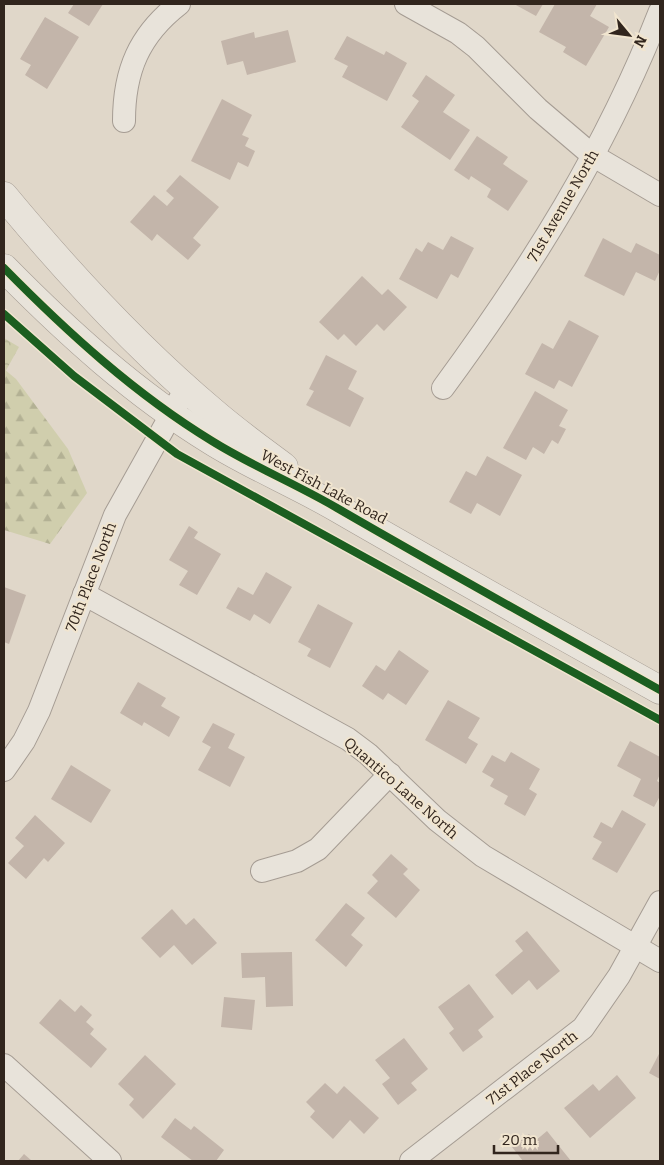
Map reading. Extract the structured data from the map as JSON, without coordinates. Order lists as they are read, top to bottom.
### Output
{
  "streets": {
    "street": [
      "71st Avenue North",
      "West Fish Lake Road",
      "70th Place North",
      "Quantico Lane North",
      "71st Place North"
    ]
  },
  "crossings": [
    ["West Fish Lake Road", "70th Place North"],
    ["70th Place North", "Quantico Lane North"],
    ["Quantico Lane North", "71st Place North"]
  ],
  "scale_bar": "20 m",
  "north": "bottom right"
}
